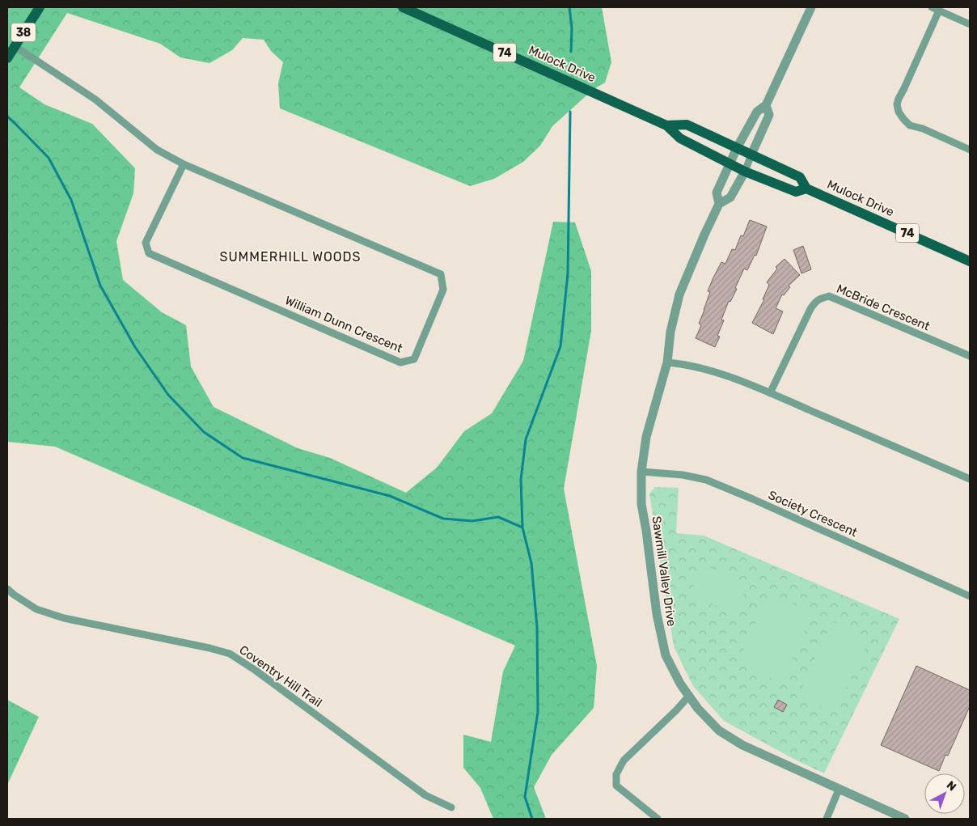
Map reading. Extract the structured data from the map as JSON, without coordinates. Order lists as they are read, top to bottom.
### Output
{
  "streets": {
    "main road": ["38", "74", "Mulock Drive"],
    "street": [
      "McBride Crescent",
      "William Dunn Crescent",
      "Society Crescent",
      "Sawmill Valley Drive",
      "Coventry Hill Trail"
    ]
  },
  "crossings": [
    ["38", "William Dunn Crescent"],
    ["Mulock Drive", "Sawmill Valley Drive"],
    ["Society Crescent", "Sawmill Valley Drive"]
  ],
  "districts": ["SUMMERHILL WOODS"],
  "north": "top right"
}
